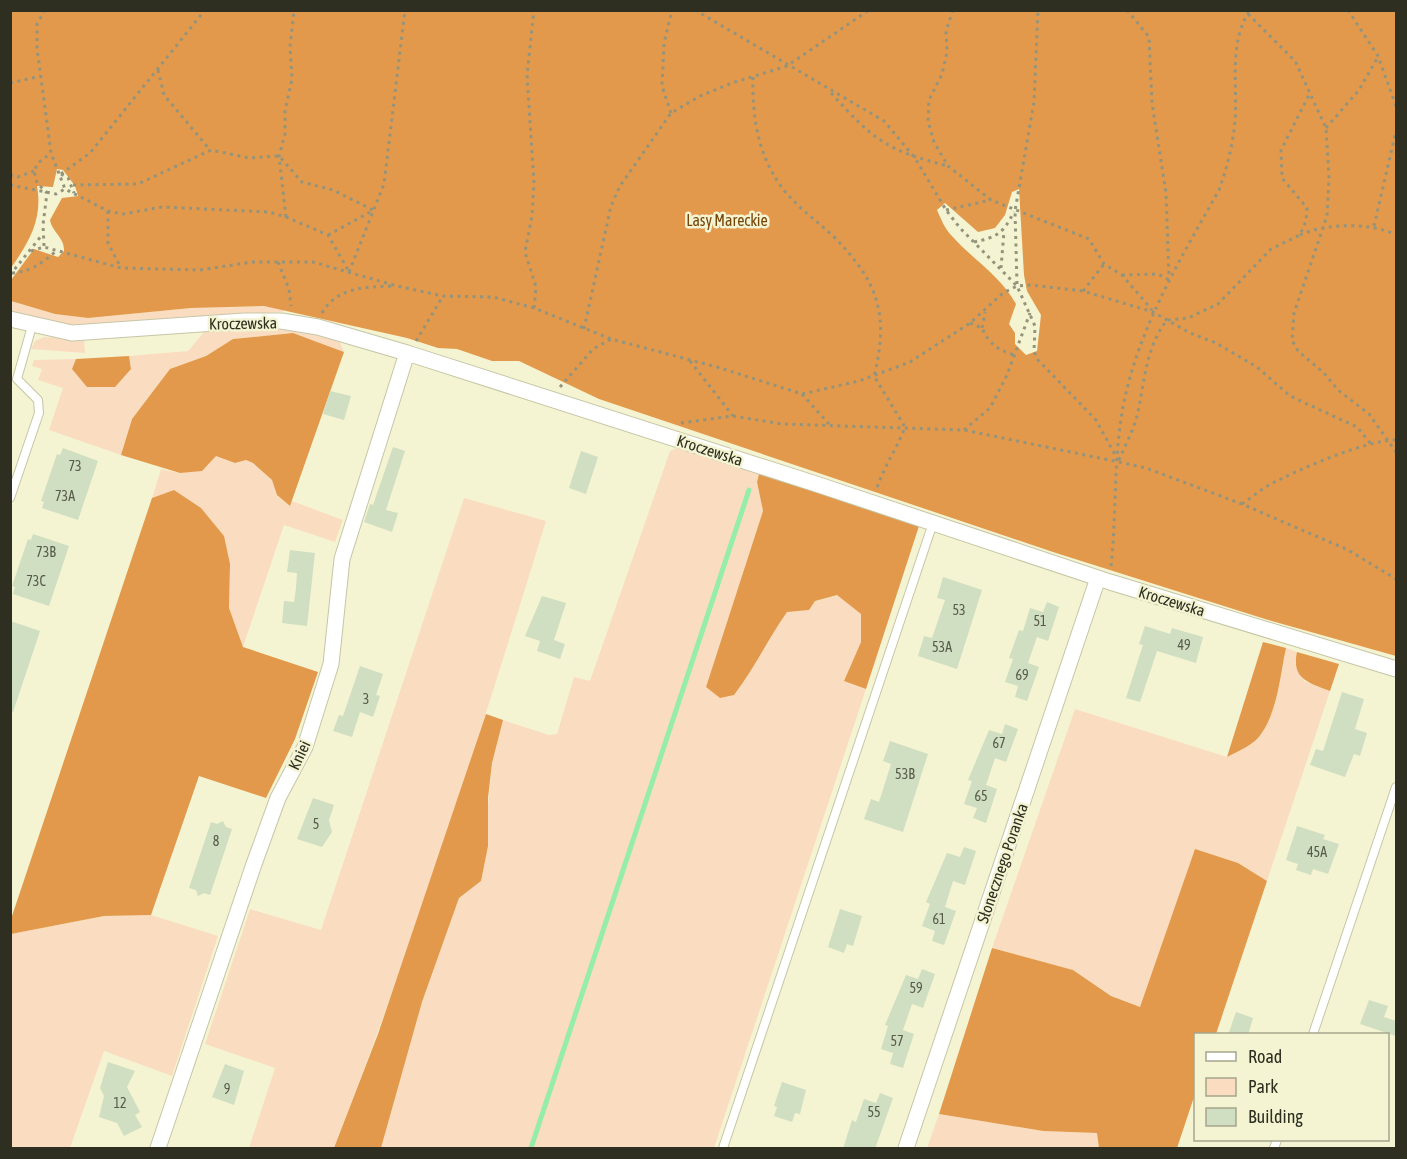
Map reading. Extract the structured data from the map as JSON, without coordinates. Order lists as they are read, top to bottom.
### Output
{
  "streets": {
    "street": ["Kroczewska", "Kniei", "Słonecznego Poranka"]
  },
  "crossings": [
    ["Kroczewska", "Kniei"],
    ["Kroczewska", "Słonecznego Poranka"]
  ],
  "parks": ["Lasy Mareckie"],
  "house_numbers": [
    "73",
    "73A",
    "73B",
    "73C",
    "53",
    "51",
    "49",
    "53A",
    "69",
    "3",
    "67",
    "53B",
    "65",
    "5",
    "8",
    "45A",
    "61",
    "59",
    "57",
    "9",
    "12",
    "55"
  ],
  "legend": ["Road", "Park", "Building"]
}
